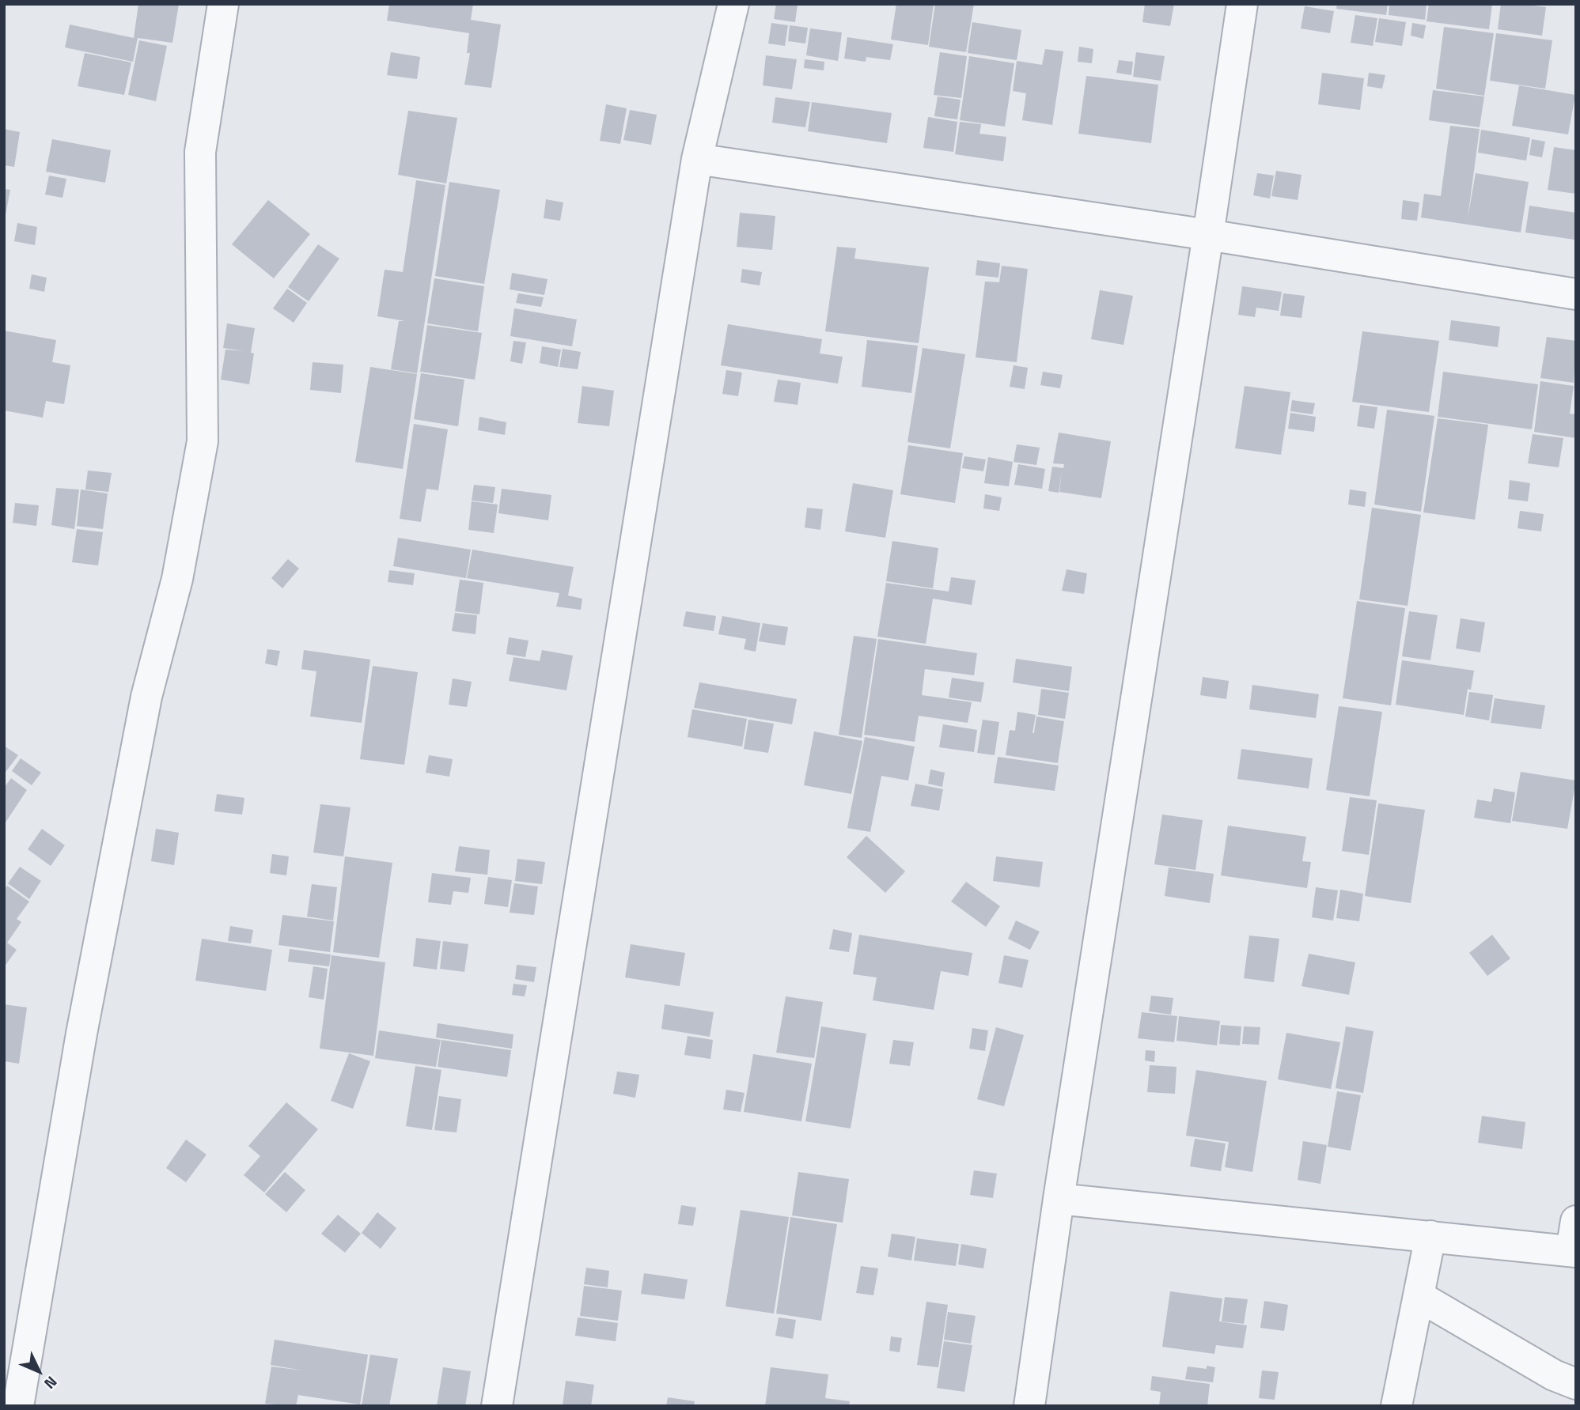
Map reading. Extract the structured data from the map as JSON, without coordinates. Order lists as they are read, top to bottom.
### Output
{
  "north": "bottom right"
}
